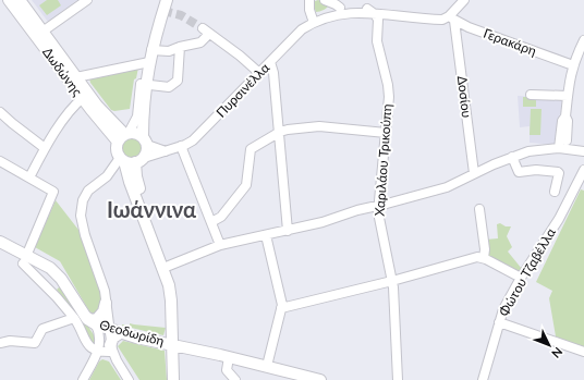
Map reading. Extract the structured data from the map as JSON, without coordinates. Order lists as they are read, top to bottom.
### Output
{
  "streets": {
    "main road": ["Δωδώνης", "Θεοδωρίδη"],
    "street": [
      "Γερακάρη",
      "Πυρσινέλλα",
      "Δοσίου",
      "Χαριλάου Τρικούπη",
      "Φώτου Τζαβέλλα"
    ]
  },
  "crossings": [
    ["Γερακάρη", "Δοσίου"],
    ["Δωδώνης", "Πυρσινέλλα"]
  ],
  "districts": ["Ιωάννινα"],
  "north": "bottom right"
}
